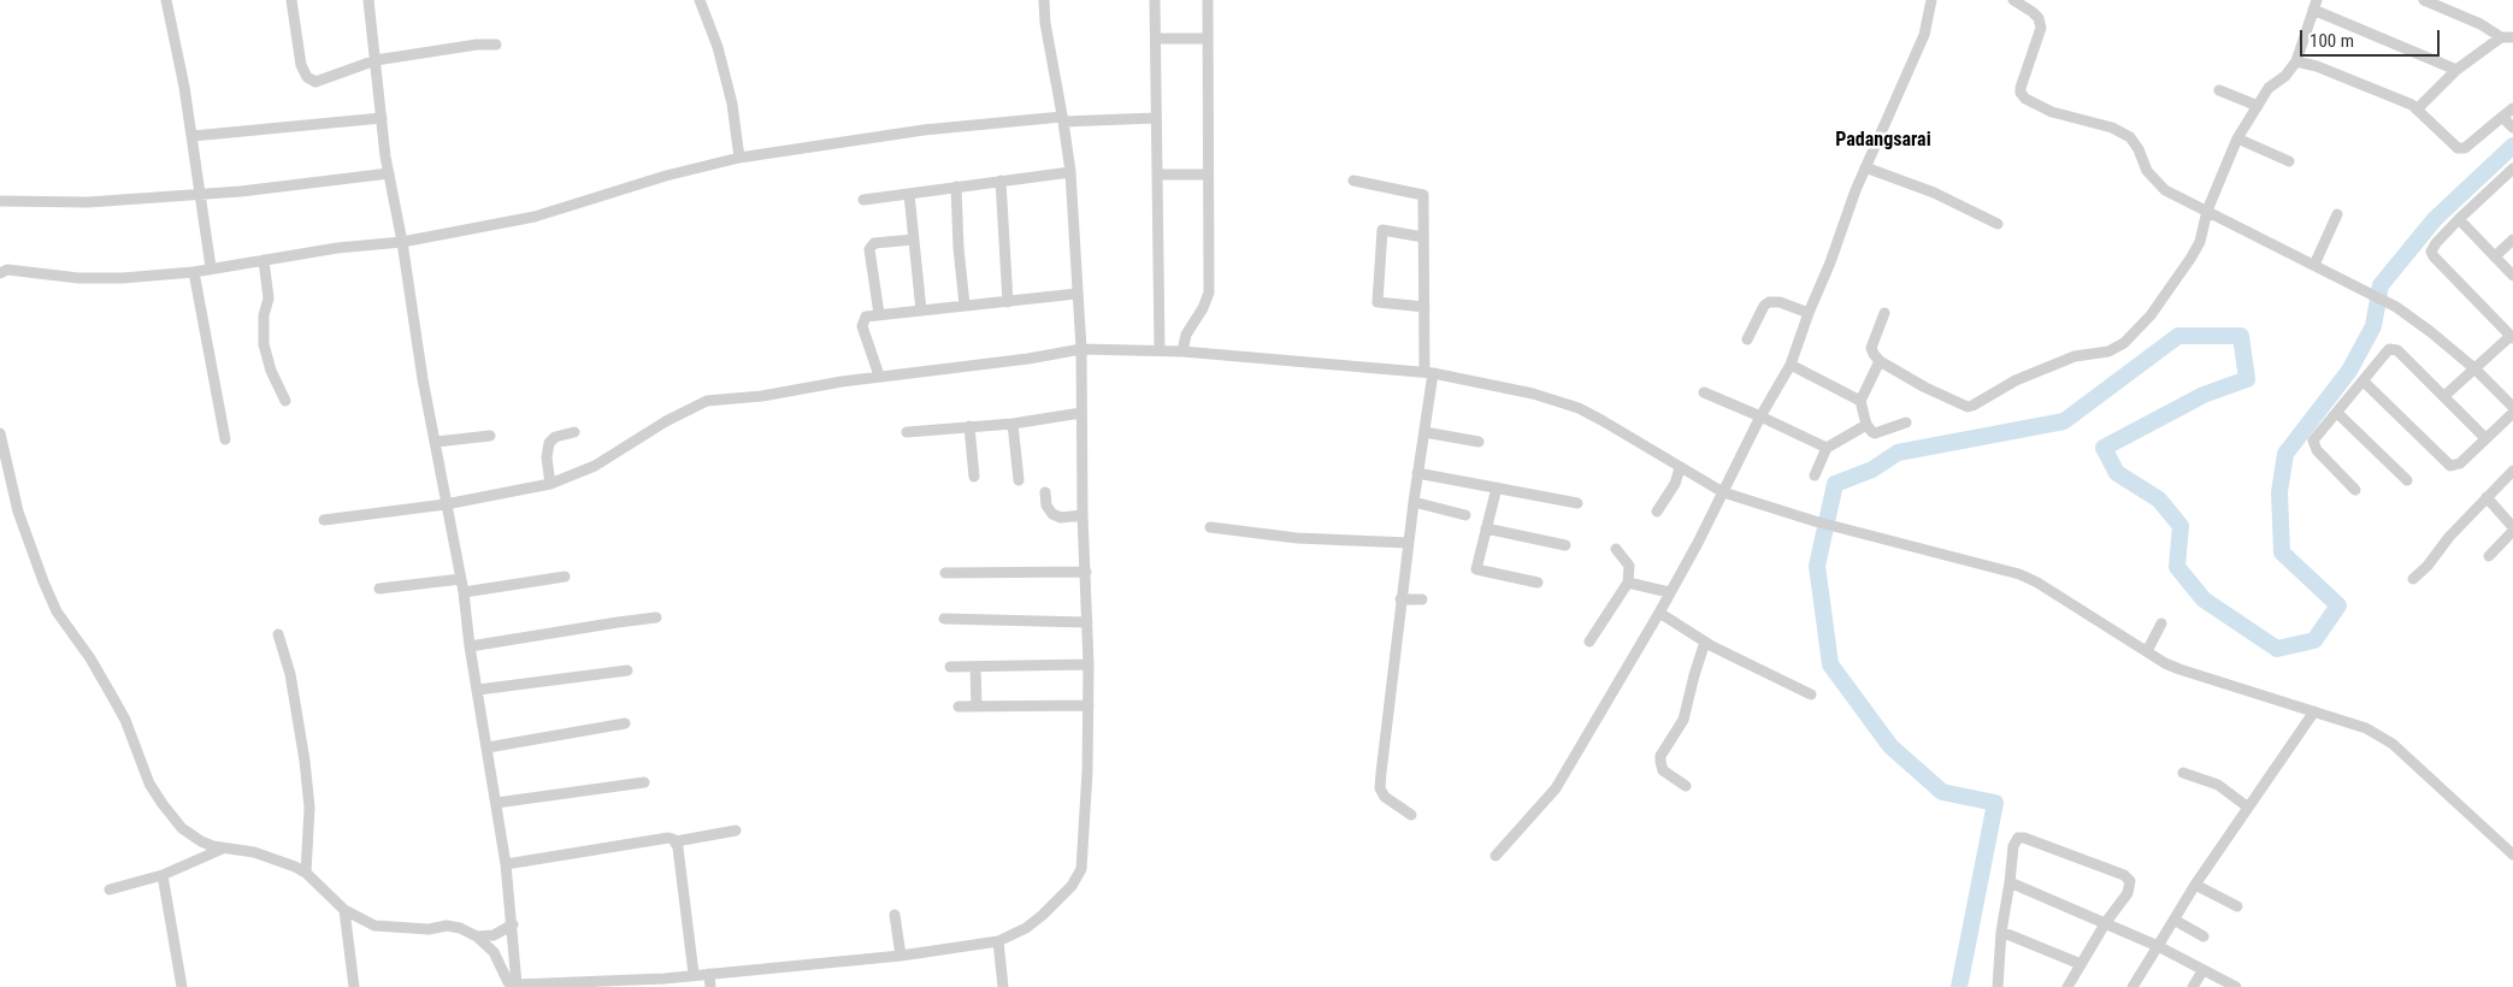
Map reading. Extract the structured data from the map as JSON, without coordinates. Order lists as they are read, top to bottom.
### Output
{
  "districts": ["Padangsarai"],
  "scale_bar": "100 m"
}
